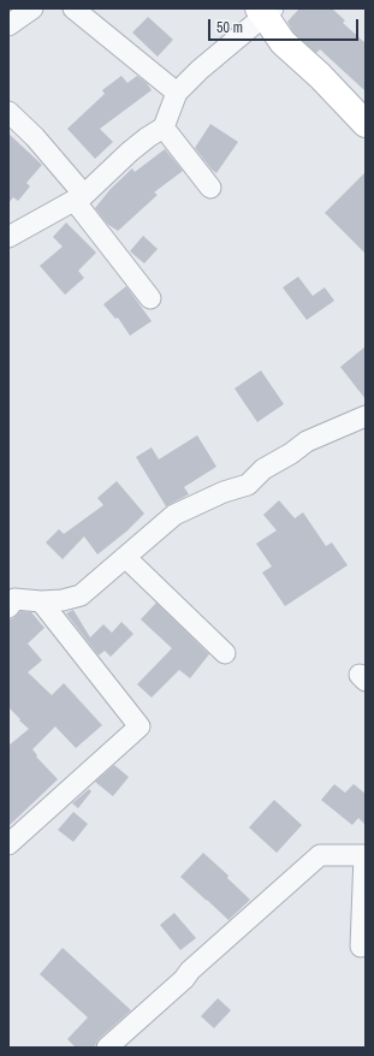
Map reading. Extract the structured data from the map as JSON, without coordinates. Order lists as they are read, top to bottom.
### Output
{
  "scale_bar": "50 m"
}
